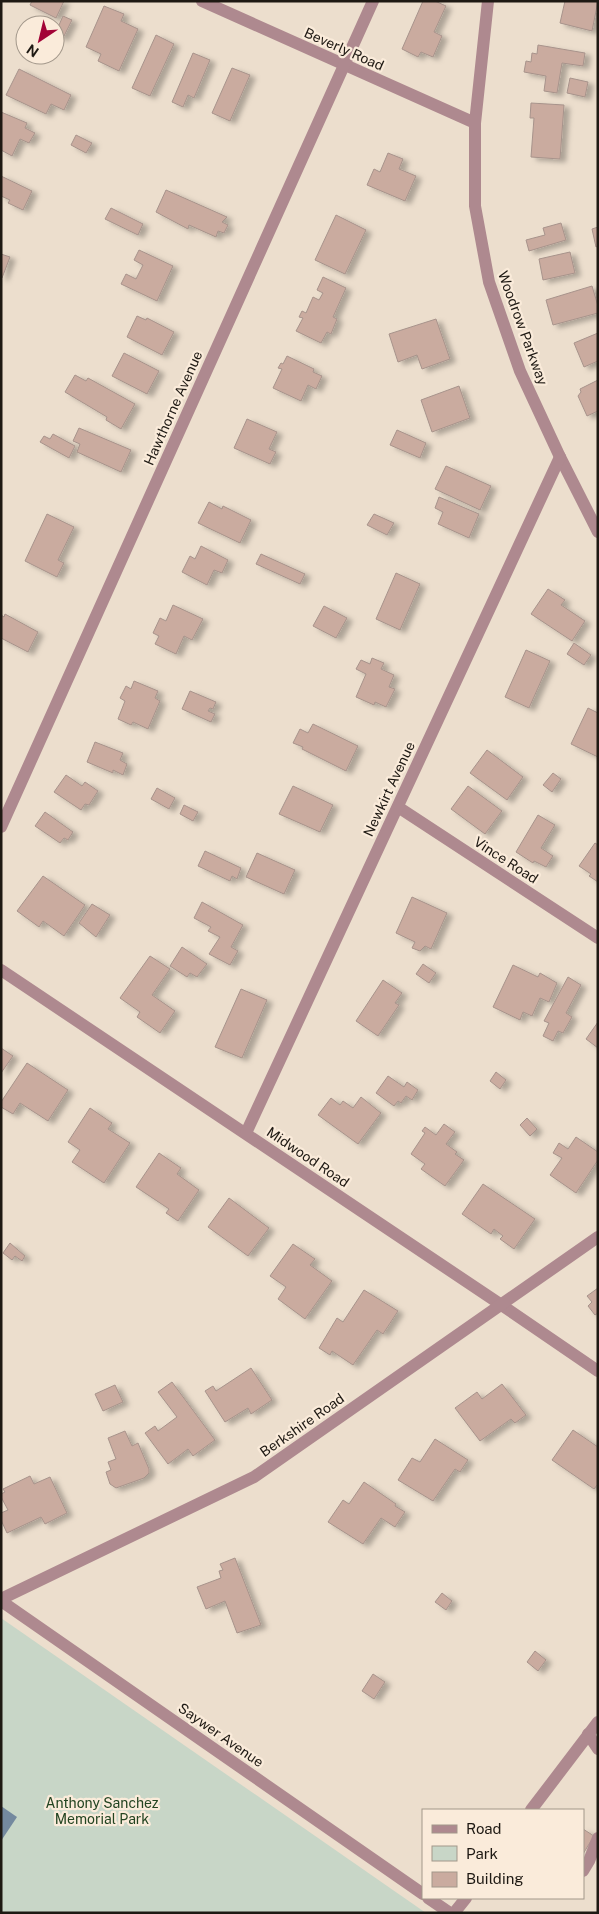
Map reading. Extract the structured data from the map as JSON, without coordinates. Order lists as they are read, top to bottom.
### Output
{
  "streets": {
    "street": [
      "Beverly Road",
      "Woodrow Parkway",
      "Hawthorne Avenue",
      "Newkirt Avenue",
      "Vince Road",
      "Midwood Road",
      "Berkshire Road",
      "Saywer Avenue"
    ]
  },
  "crossings": [
    ["Beverly Road", "Woodrow Parkway"],
    ["Beverly Road", "Hawthorne Avenue"],
    ["Woodrow Parkway", "Newkirt Avenue"],
    ["Newkirt Avenue", "Vince Road"],
    ["Newkirt Avenue", "Midwood Road"],
    ["Midwood Road", "Berkshire Road"],
    ["Berkshire Road", "Saywer Avenue"]
  ],
  "parks": ["Anthony Sanchez Memorial Park"],
  "legend": ["Road", "Park", "Building"],
  "north": "bottom left"
}
